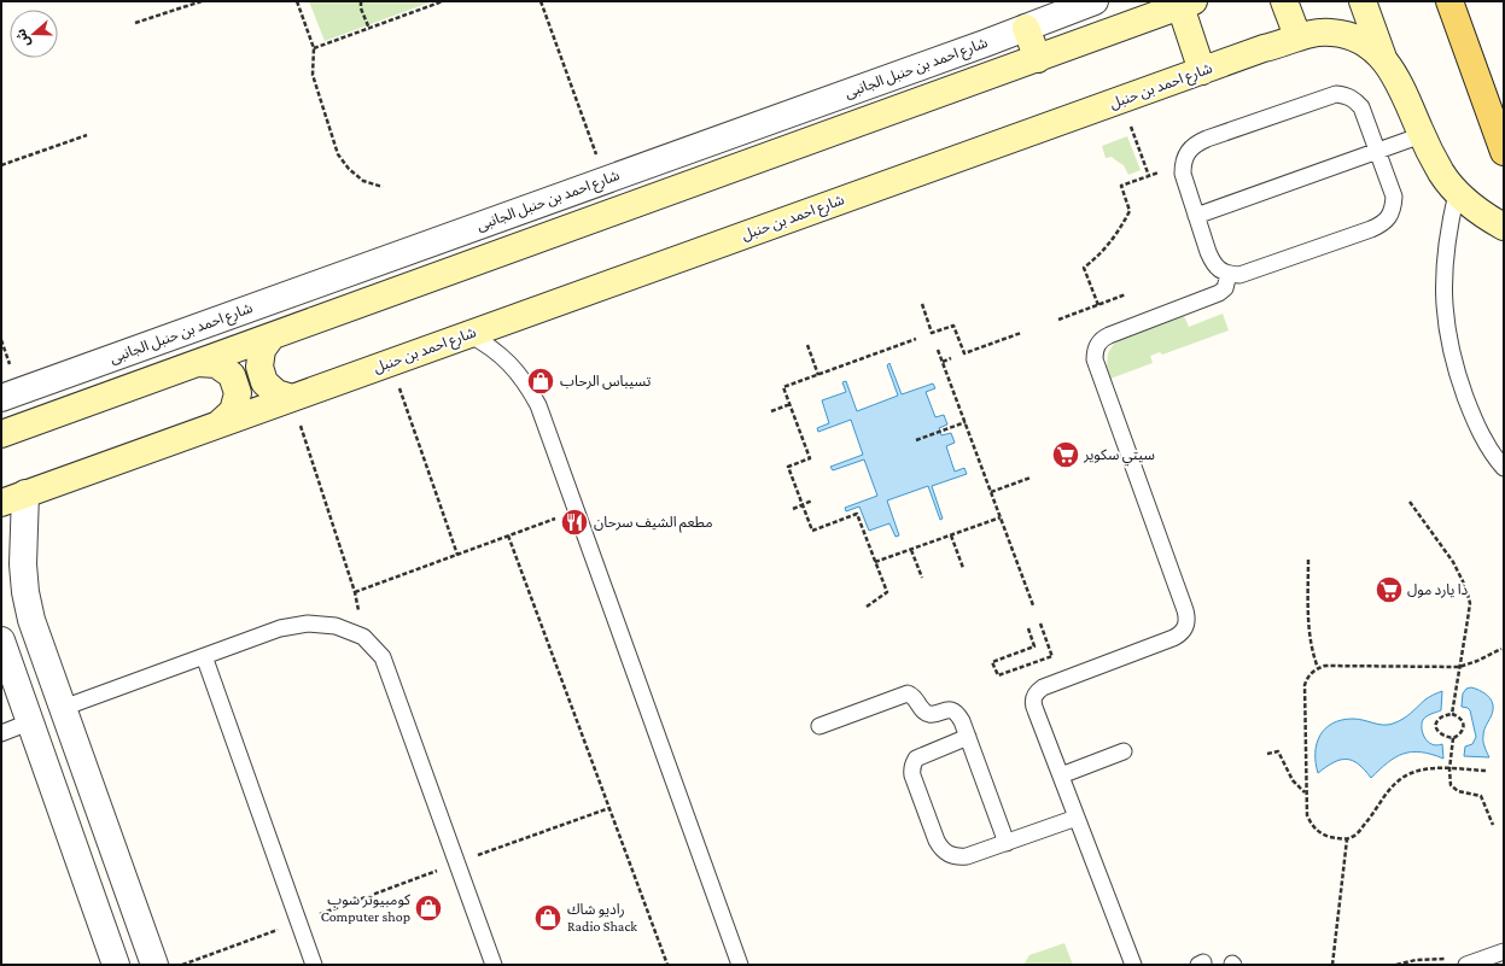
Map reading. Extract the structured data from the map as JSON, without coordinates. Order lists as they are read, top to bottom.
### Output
{
  "streets": {
    "street": ["شارع احمد بن حنبل الجانبى", "شارع احمد بن حنبل"]
  },
  "places": {
    "shop": ["تسيباس الرحاب", "كومبيوتر شوب Computer shop", "راديو شاك Radio Shack"],
    "supermarket": ["سيتي سكوير", "ذا يارد مول"],
    "restaurant": ["مطعم الشيف سرحان"]
  },
  "north": "left"
}
